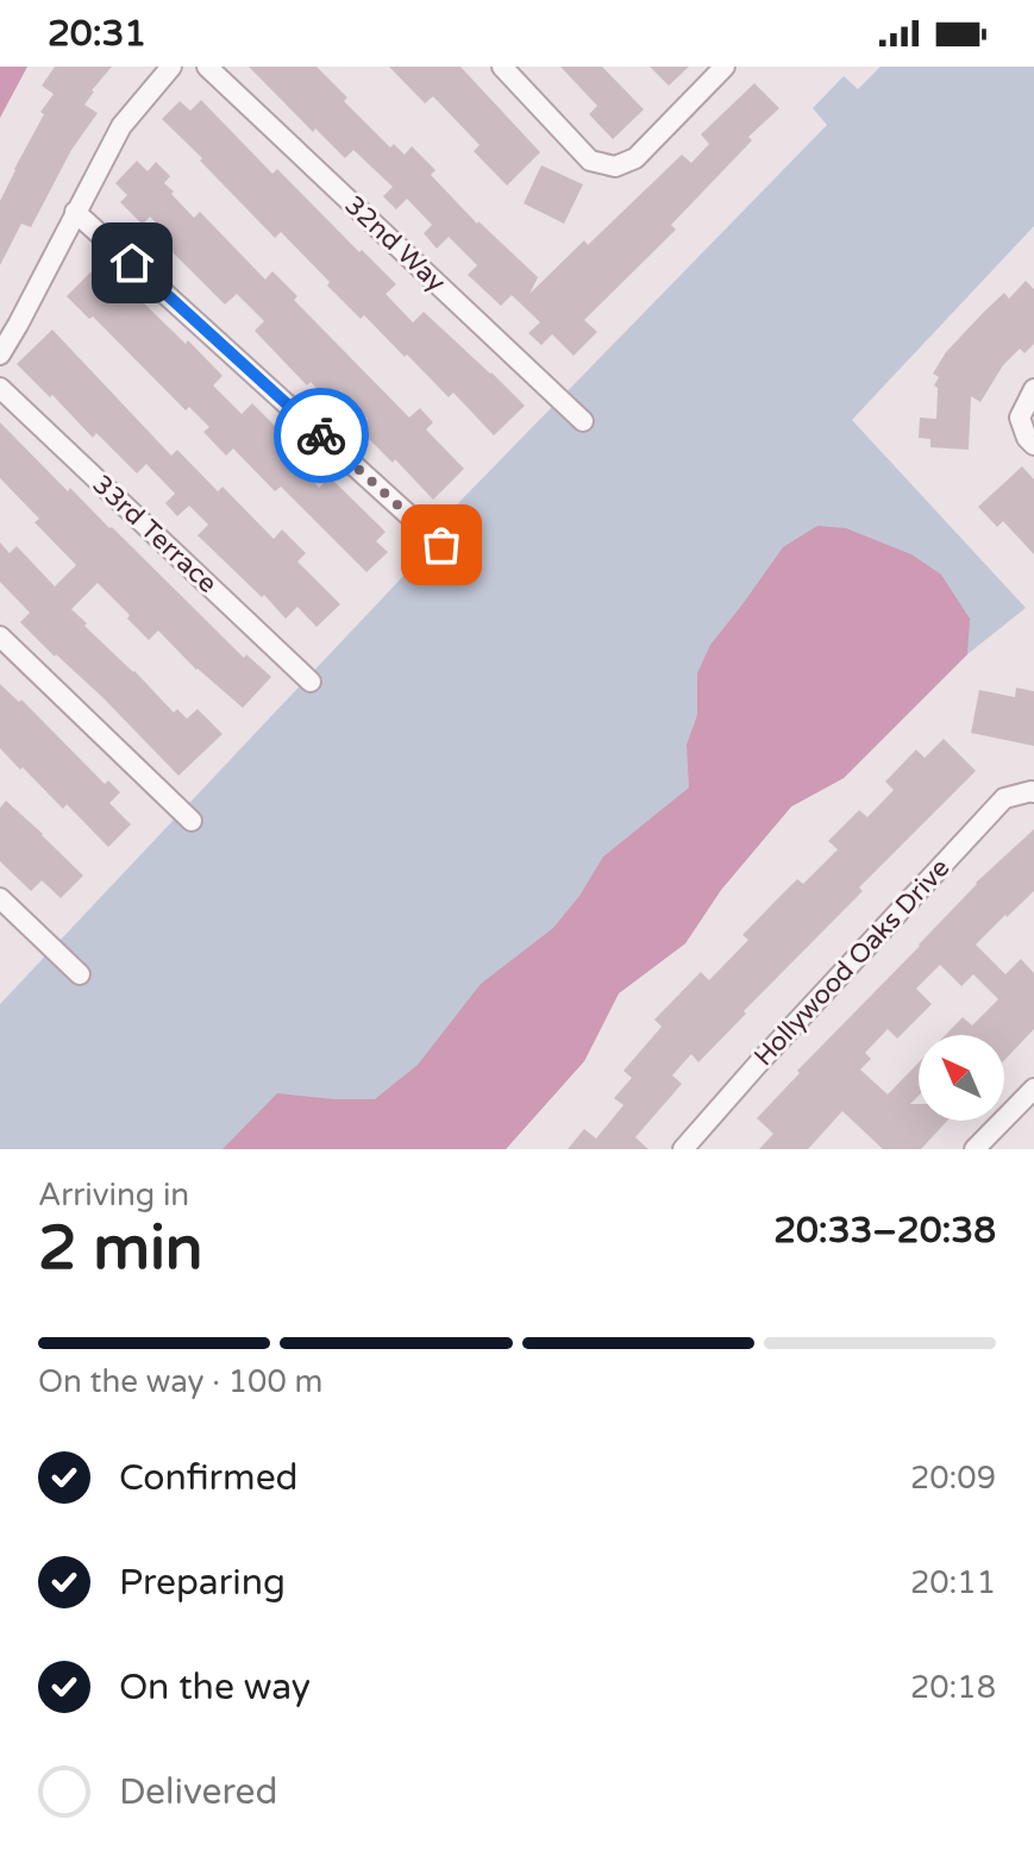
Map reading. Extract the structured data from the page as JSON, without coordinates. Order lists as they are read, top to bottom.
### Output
{
  "streets": {
    "street": ["32nd Way", "33rd Terrace", "Hollywood Oaks Drive"]
  },
  "north": "top left",
  "page": {
    "status": "20:31",
    "heading": ["2 min", "Arriving in", "20:33–20:38"],
    "bar": "On the way · 100 m",
    "list": [
      ["Confirmed", "20:09"],
      ["Preparing", "20:11"],
      ["On the way", "20:18"],
      "Delivered"
    ]
  }
}
